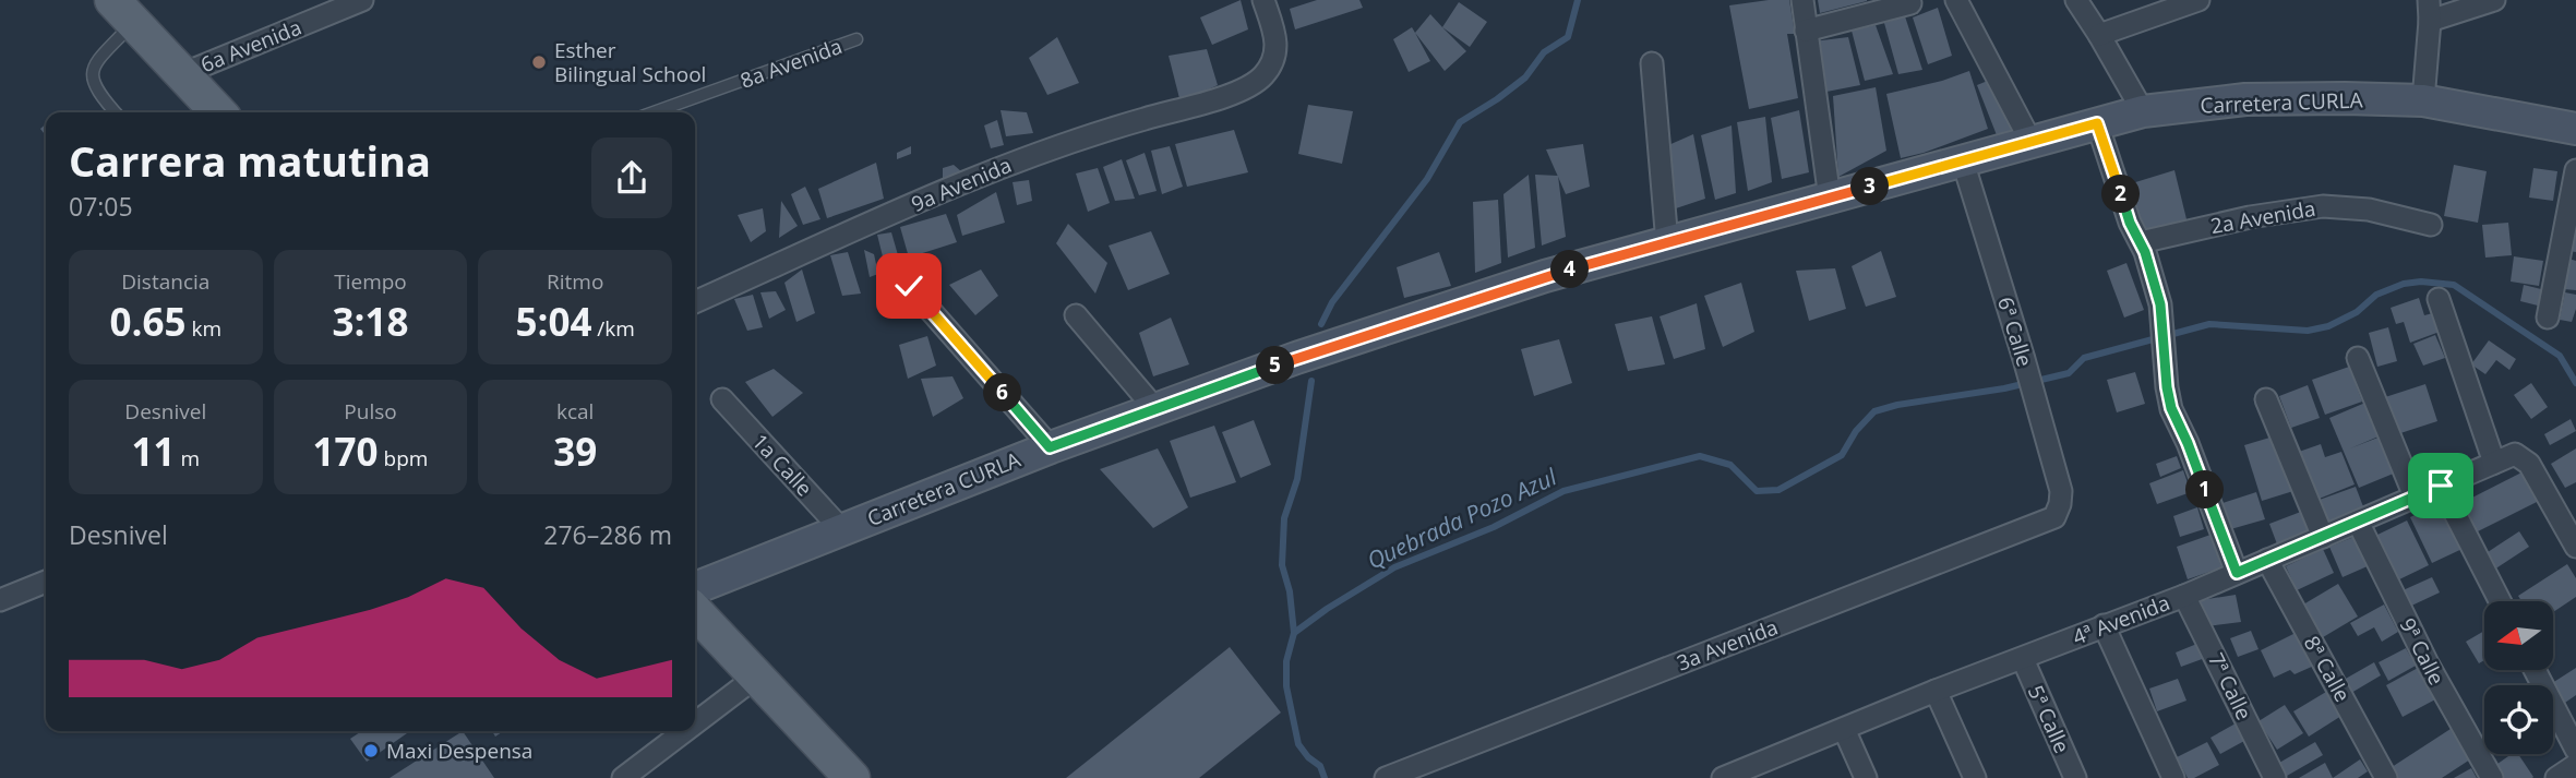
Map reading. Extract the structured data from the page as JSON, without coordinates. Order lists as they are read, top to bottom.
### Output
{
  "streets": {
    "main road": ["Carretera CURLA"],
    "street": [
      "6a Avenida",
      "9a Avenida",
      "2a Avenida",
      "6ª Calle",
      "1a Calle",
      "4ª Avenida",
      "3a Avenida",
      "9ª Calle",
      "8ª Calle",
      "7ª Calle",
      "5ª Calle"
    ],
    "lane": ["8a Avenida"]
  },
  "crossings": [
    ["Carretera CURLA", "6ª Calle"],
    ["Carretera CURLA", "1a Calle"],
    ["6ª Calle", "3a Avenida"],
    ["4ª Avenida", "9ª Calle"],
    ["4ª Avenida", "8ª Calle"],
    ["4ª Avenida", "7ª Calle"],
    ["4ª Avenida", "5ª Calle"]
  ],
  "water": ["Quebrada Pozo Azul"],
  "places": ["Esther Bilingual School", "Maxi Despensa"],
  "north": "left",
  "page": {
    "heading": ["Carrera matutina", "07:05"],
    "pins": [
      "3",
      "2",
      "4",
      "5",
      "6",
      "1"
    ],
    "stats": [
      ["Distancia", "0.65 km"],
      ["Tiempo", "3:18"],
      ["Ritmo", "5:04 /km"],
      ["Desnivel", "11 m"],
      ["Pulso", "170 bpm"],
      ["kcal", "39"]
    ],
    "chart": ["Desnivel", "276–286 m"]
  }
}
